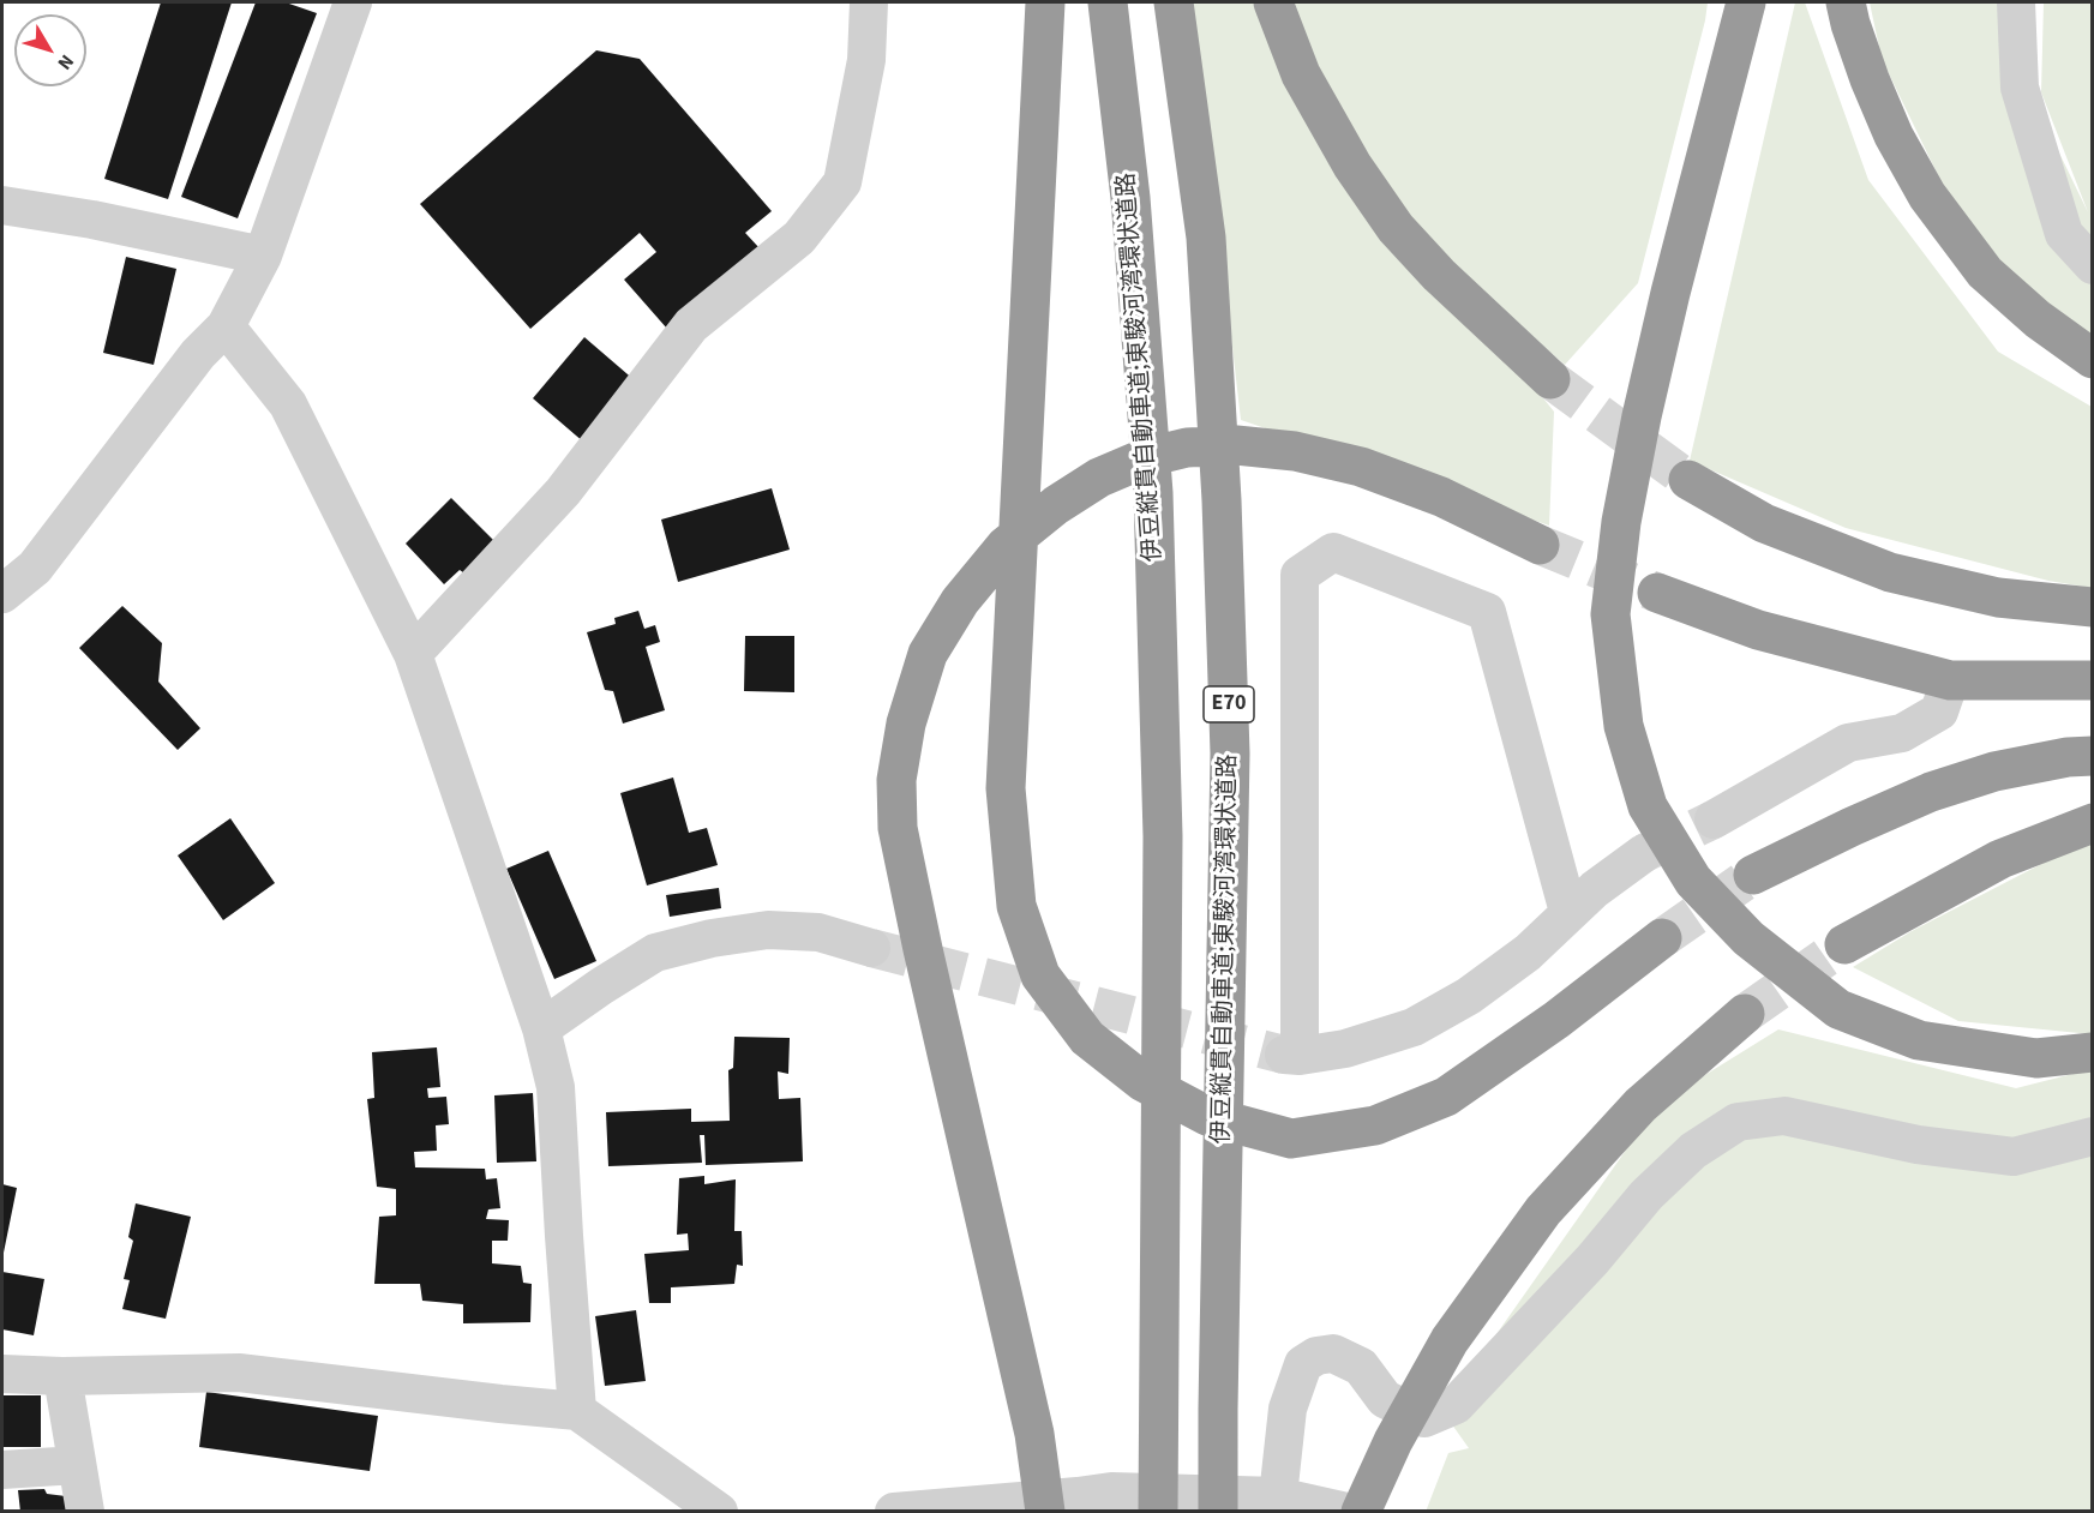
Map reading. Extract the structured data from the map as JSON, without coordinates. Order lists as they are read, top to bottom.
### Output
{
  "streets": {
    "highway": ["伊豆縦貫自動車道;東駿河湾環状道路", "E70"]
  },
  "north": "bottom right"
}
